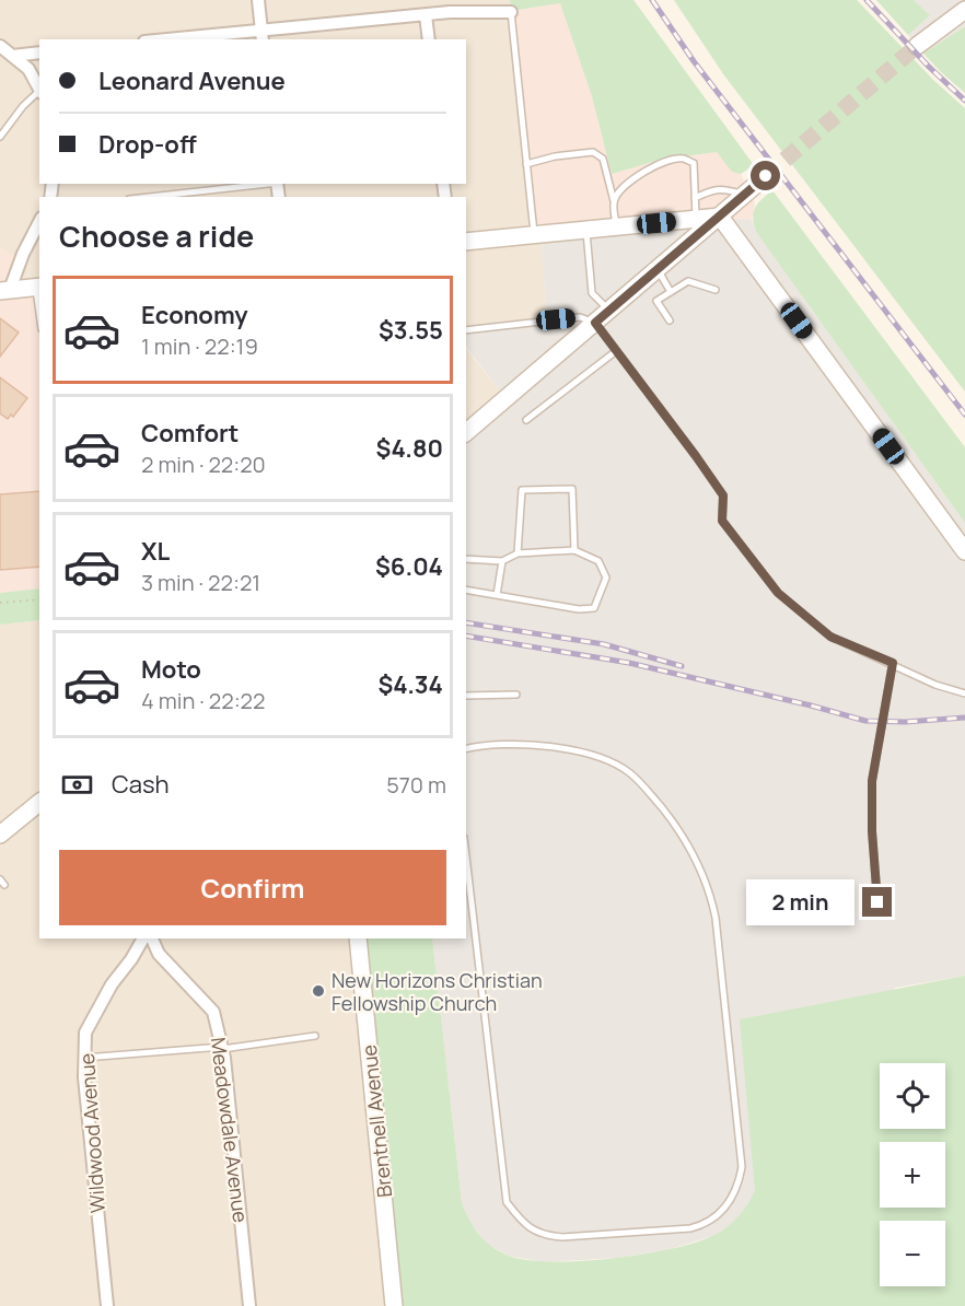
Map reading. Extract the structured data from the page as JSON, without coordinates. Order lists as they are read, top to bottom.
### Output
{
  "streets": {
    "street": ["Brentnell Avenue", "Meadowdale Avenue", "Wildwood Avenue"]
  },
  "places": ["New Horizons Christian Fellowship Church"],
  "page": {
    "banner": ["Leonard Avenue", "Drop-off"],
    "heading": "Choose a ride",
    "list": [
      {
        "name": "Economy",
        "note": "1 min · 22:19",
        "value": "$3.55"
      },
      {
        "name": "Comfort",
        "note": "2 min · 22:20",
        "value": "$4.80"
      },
      {
        "name": "XL",
        "note": "3 min · 22:21",
        "value": "$6.04"
      },
      {
        "name": "Moto",
        "note": "4 min · 22:22",
        "value": "$4.34"
      }
    ],
    "pay": ["Cash", "570 m"],
    "buttons": "Confirm",
    "bubble": "2 min",
    "map_buttons": ["+", "−"]
  }
}
